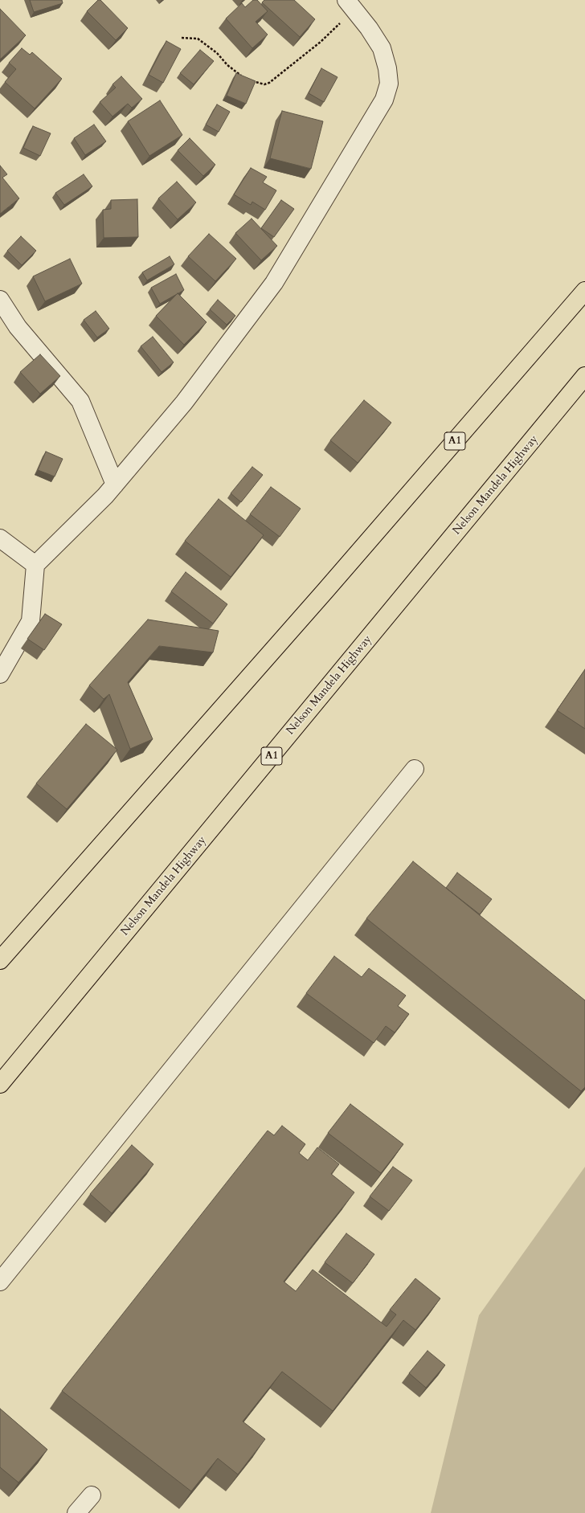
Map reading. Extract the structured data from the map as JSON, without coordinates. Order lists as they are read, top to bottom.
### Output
{
  "streets": {
    "highway": ["A1", "Nelson Mandela Highway"]
  }
}
